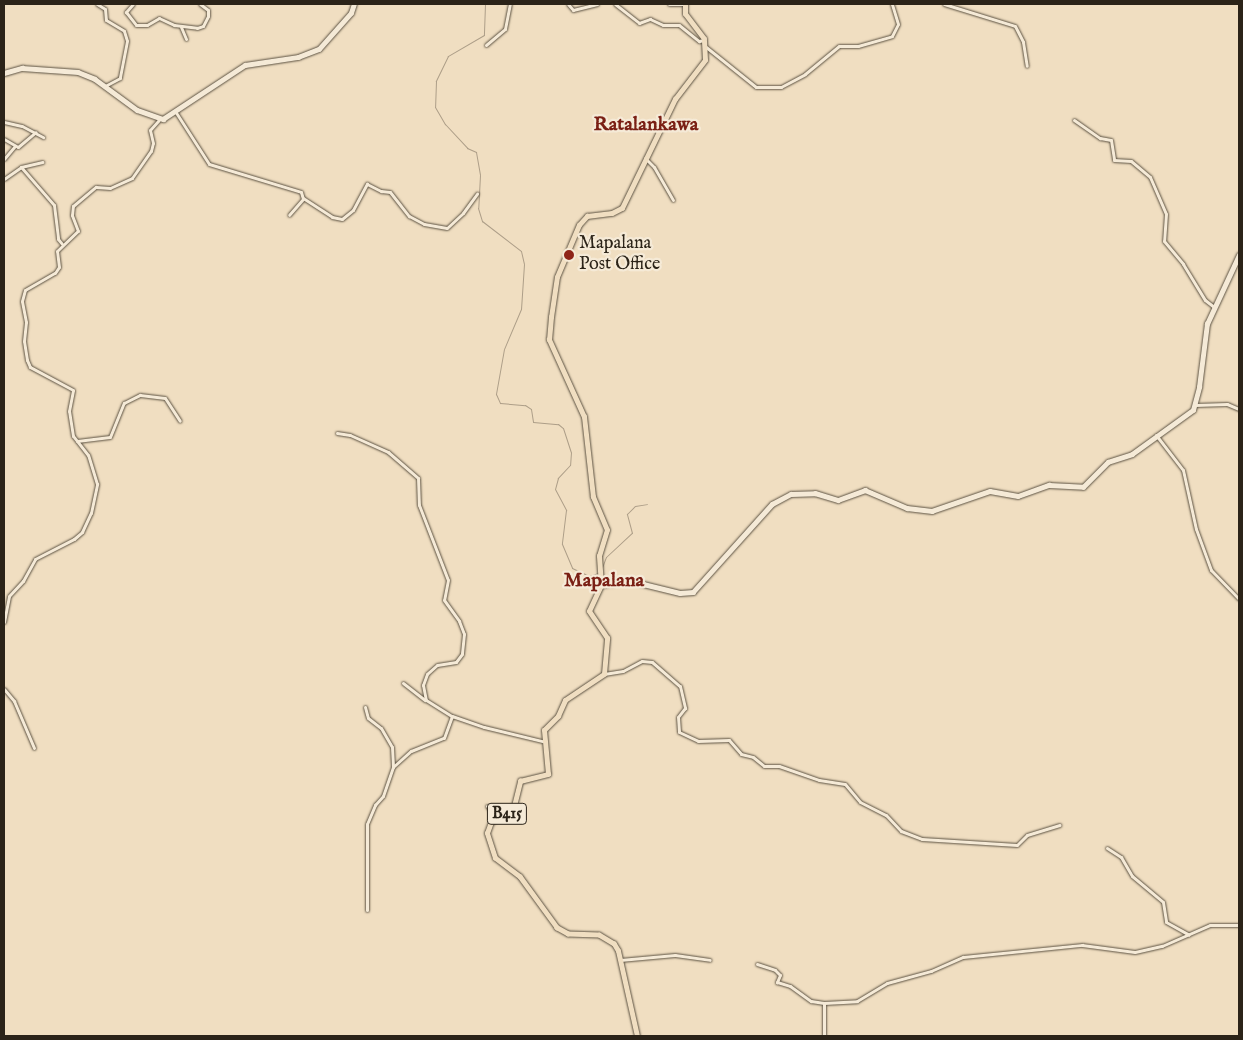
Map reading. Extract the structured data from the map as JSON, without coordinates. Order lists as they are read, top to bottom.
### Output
{
  "streets": {
    "main road": ["B415"]
  },
  "districts": ["Ratalankawa", "Mapalana"],
  "places": ["Mapalana Post Office"]
}
